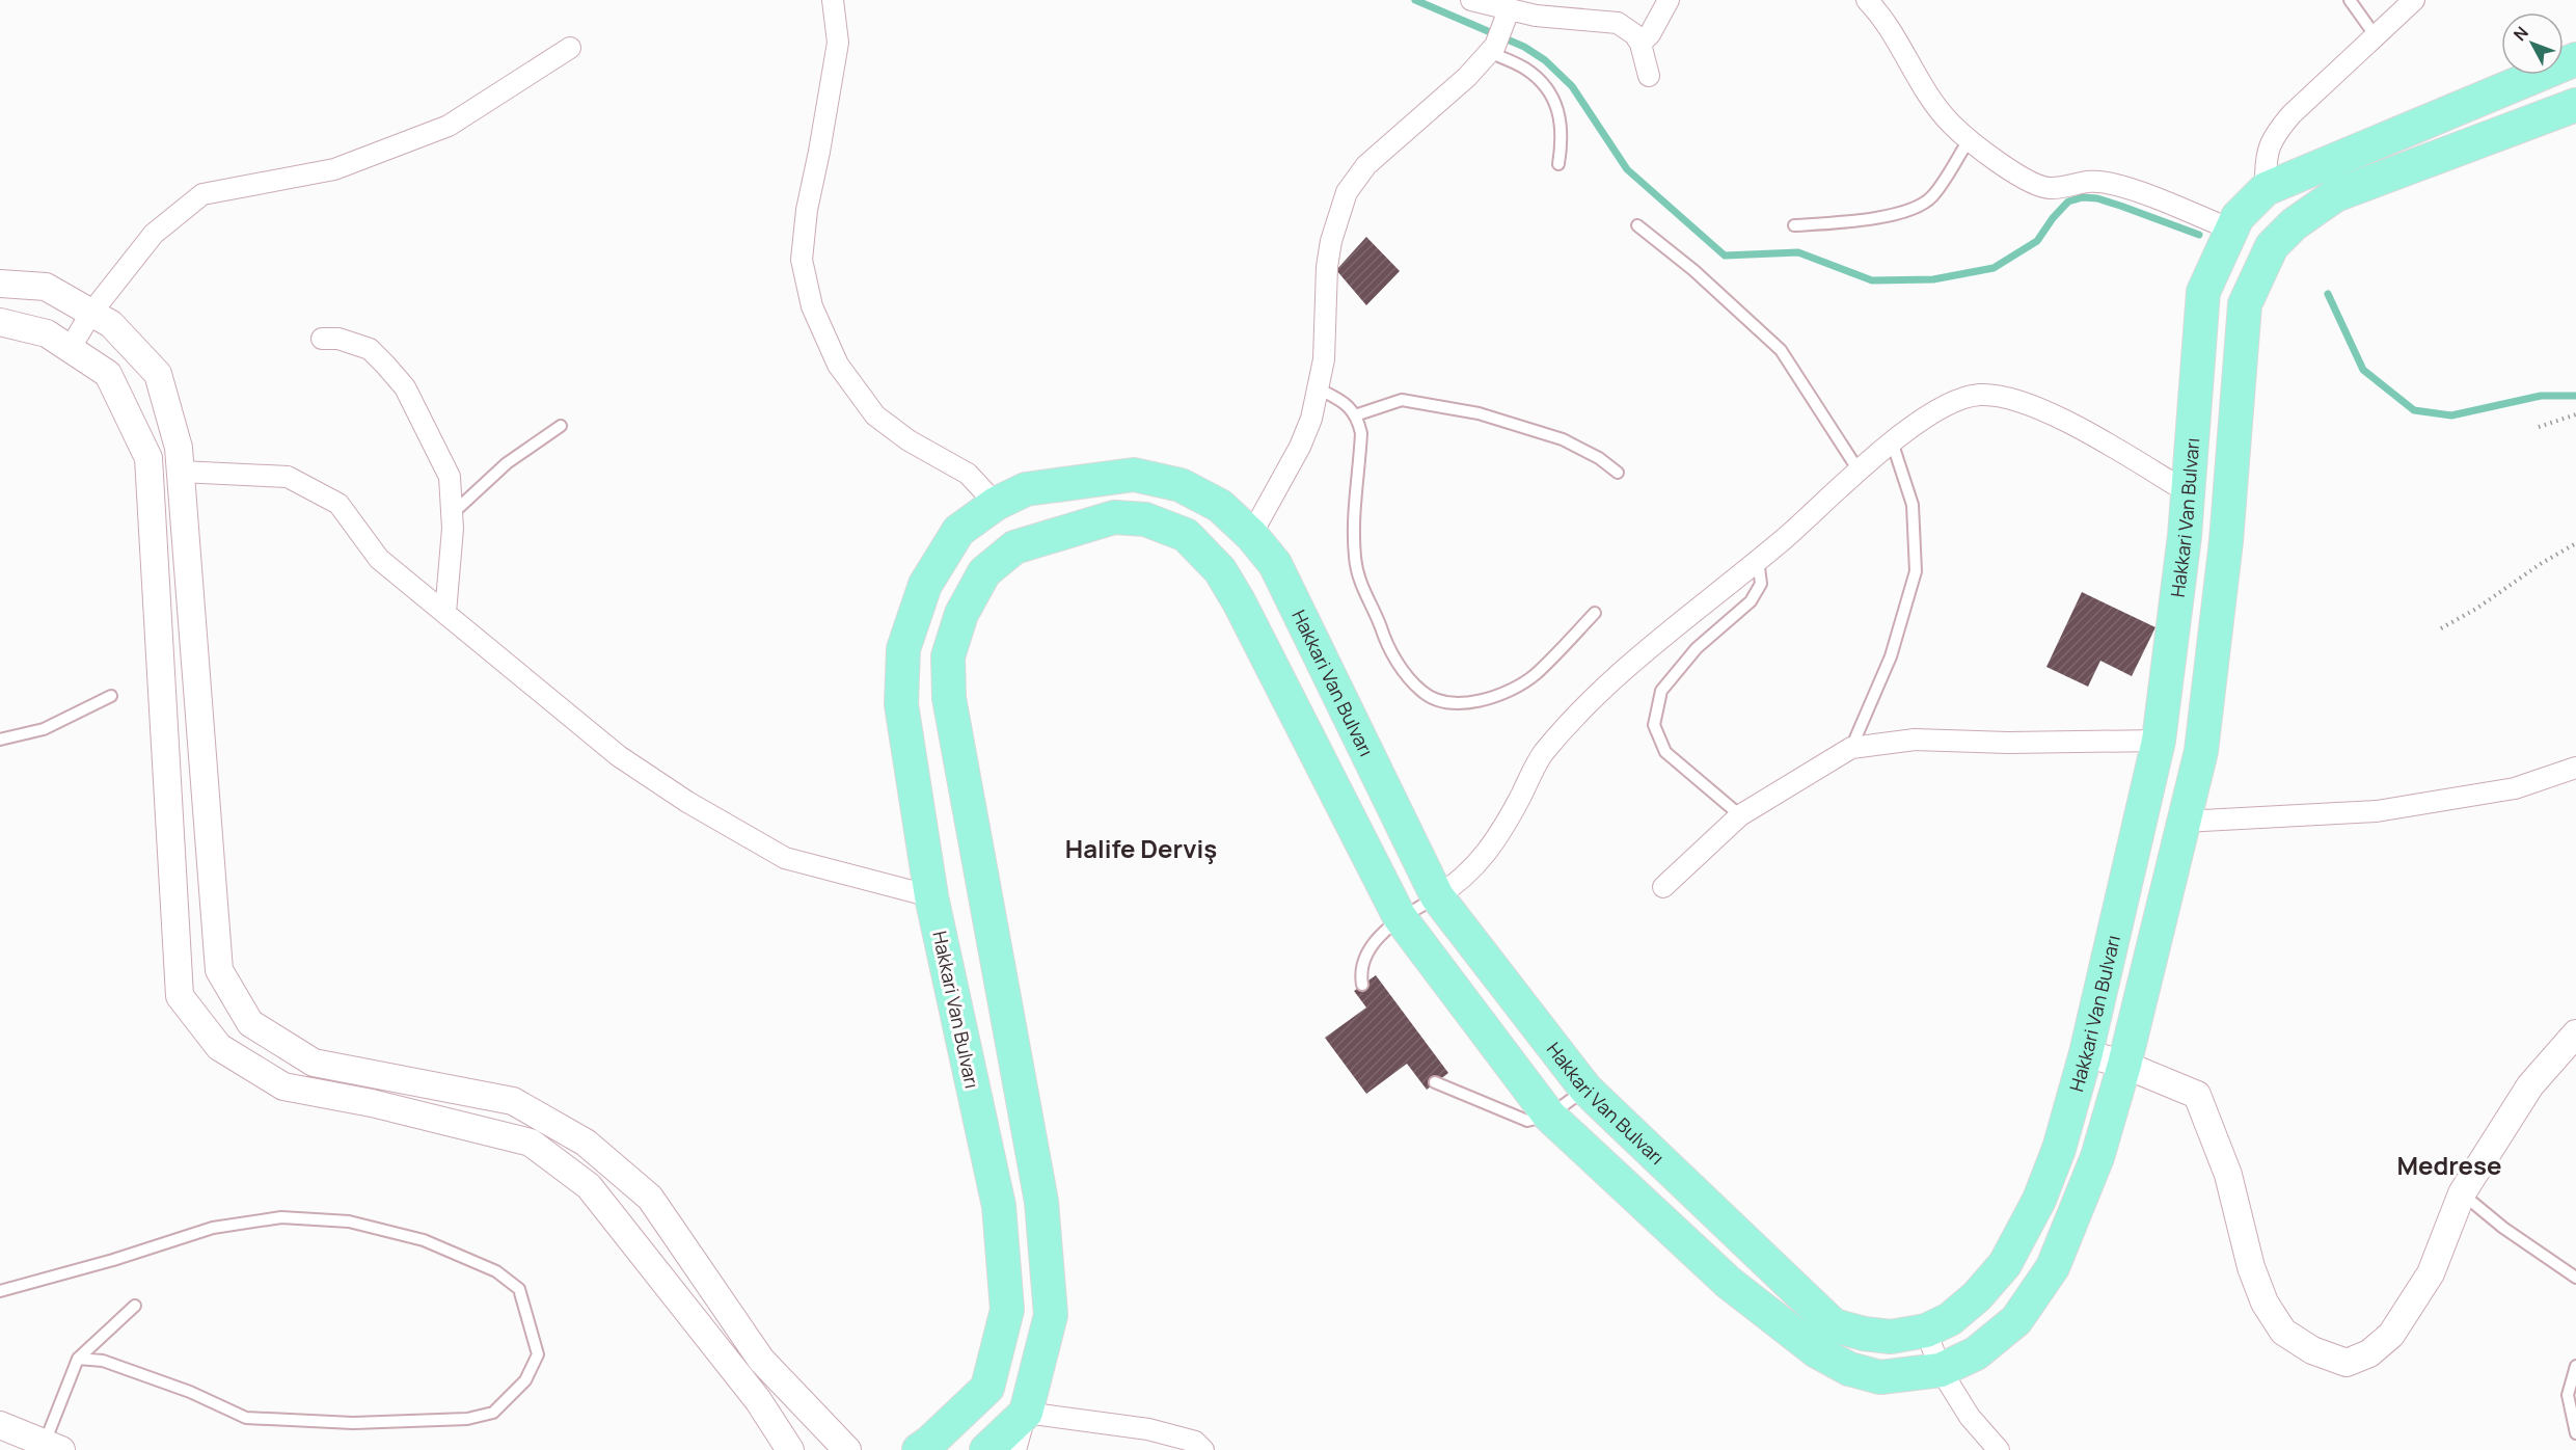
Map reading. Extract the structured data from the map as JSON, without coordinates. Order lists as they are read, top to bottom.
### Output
{
  "streets": {
    "main road": ["Hakkari Van Bulvarı"]
  },
  "districts": ["Halife Derviş", "Medrese"],
  "north": "top left"
}
